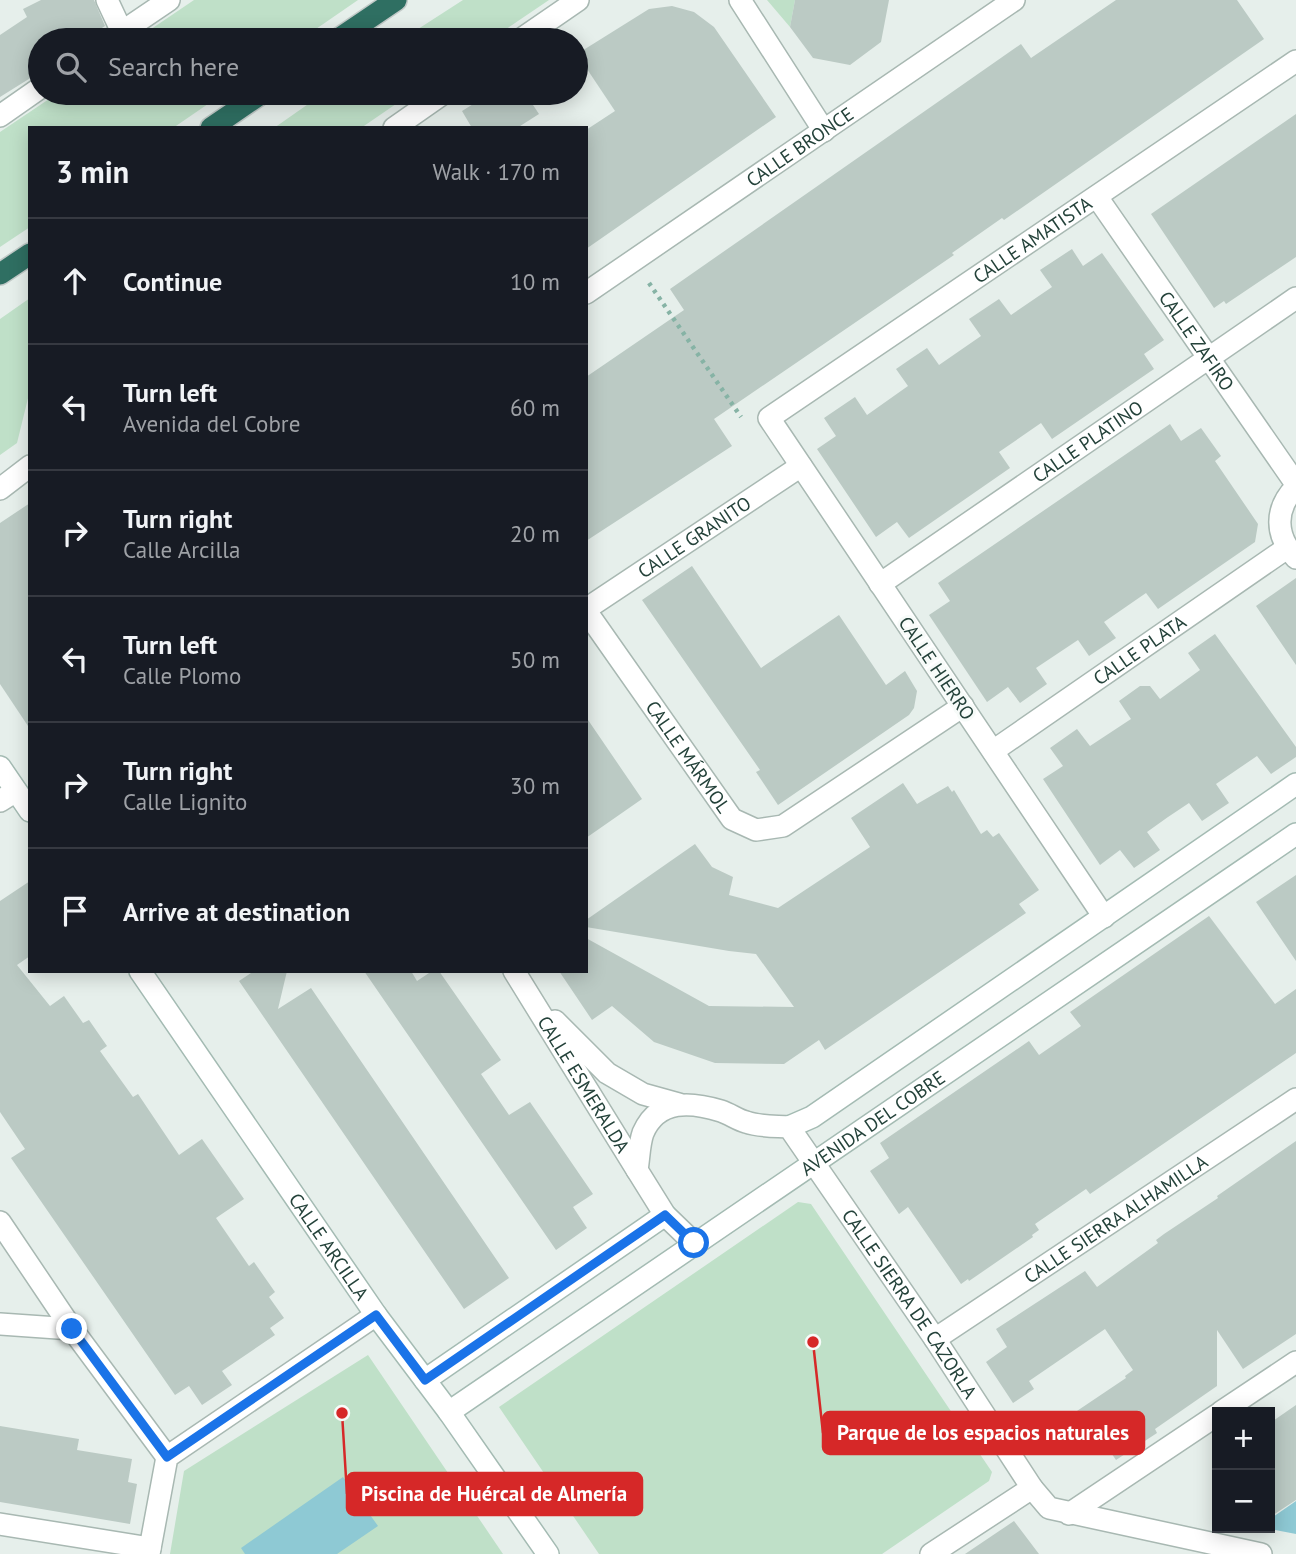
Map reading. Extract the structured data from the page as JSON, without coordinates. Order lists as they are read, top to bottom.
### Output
{
  "streets": {
    "street": [
      "CALLE BRONCE",
      "CALLE AMATISTA",
      "CALLE ZAFIRO",
      "CALLE PLATINO",
      "CALLE GRANITO",
      "CALLE PLATA",
      "CALLE HIERRO",
      "CALLE MÁRMOL",
      "CALLE ESMERALDA",
      "AVENIDA DEL COBRE",
      "CALLE SIERRA ALHAMILLA",
      "CALLE ARCILLA",
      "CALLE SIERRA DE CAZORLA"
    ]
  },
  "crossings": [
    ["CALLE AMATISTA", "CALLE ZAFIRO"],
    ["CALLE AMATISTA", "CALLE HIERRO"],
    ["CALLE ZAFIRO", "CALLE PLATINO"],
    ["CALLE PLATINO", "CALLE HIERRO"],
    ["CALLE GRANITO", "CALLE HIERRO"],
    ["CALLE PLATA", "CALLE HIERRO"],
    ["CALLE HIERRO", "CALLE MÁRMOL"],
    ["CALLE HIERRO", "AVENIDA DEL COBRE"],
    ["CALLE ESMERALDA", "AVENIDA DEL COBRE"],
    ["CALLE ESMERALDA", "CALLE SIERRA DE CAZORLA"],
    ["AVENIDA DEL COBRE", "CALLE ARCILLA"],
    ["AVENIDA DEL COBRE", "CALLE SIERRA DE CAZORLA"],
    ["CALLE SIERRA ALHAMILLA", "CALLE SIERRA DE CAZORLA"]
  ],
  "places": ["Parque de los espacios naturales", "Piscina de Huércal de Almería"],
  "page": {
    "search": "Search here",
    "heading": ["3 min", "Walk · 170 m"],
    "list": [
      ["Continue", "10 m"],
      ["Turn left", "Avenida del Cobre", "60 m"],
      ["Turn right", "Calle Arcilla", "20 m"],
      ["Turn left", "Calle Plomo", "50 m"],
      ["Turn right", "Calle Lignito", "30 m"],
      "Arrive at destination"
    ],
    "map_buttons": ["+", "−"]
  }
}
